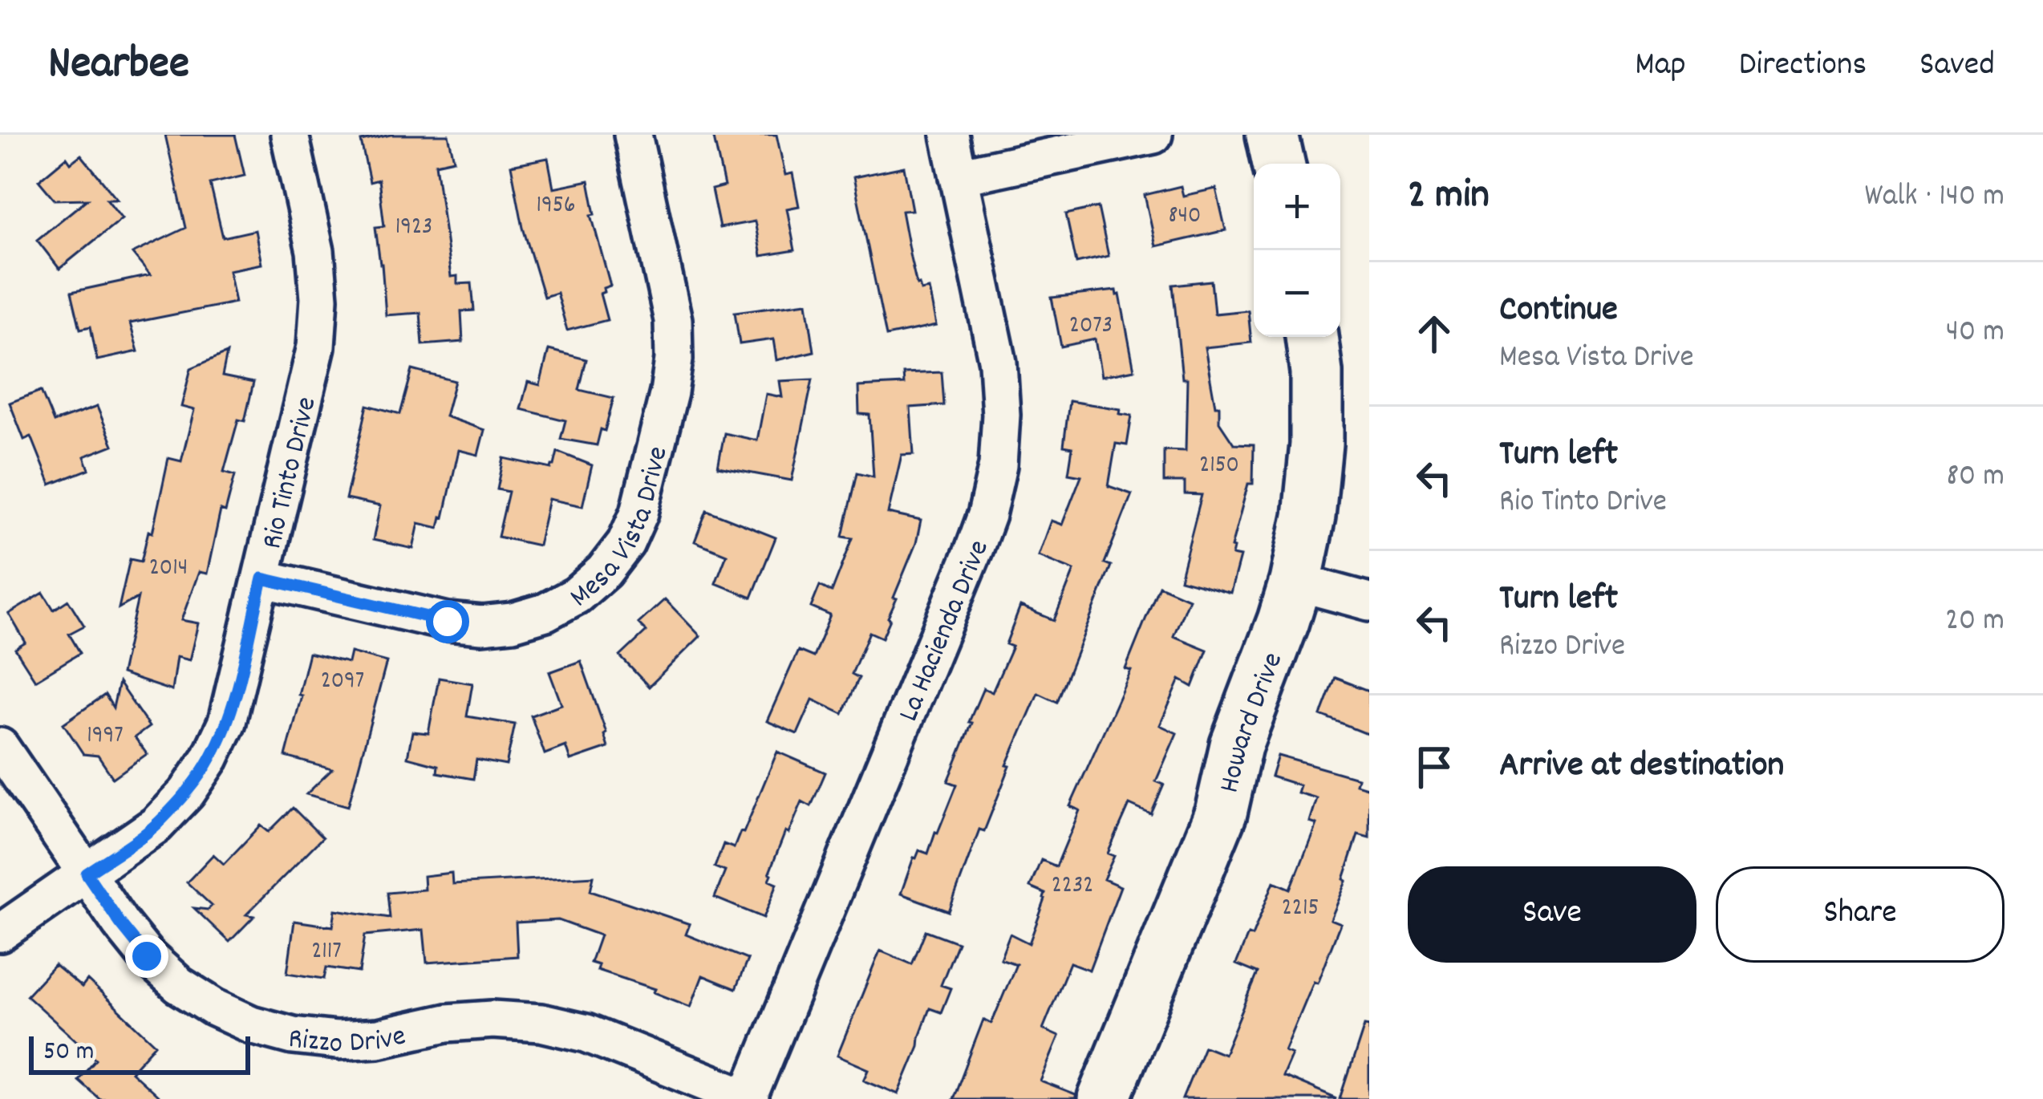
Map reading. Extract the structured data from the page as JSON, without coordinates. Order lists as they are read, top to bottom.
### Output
{
  "streets": {
    "street": [
      "Rio Tinto Drive",
      "Mesa Vista Drive",
      "La Hacienda Drive",
      "Howard Drive",
      "Rizzo Drive"
    ]
  },
  "crossings": [
    ["Rio Tinto Drive", "Mesa Vista Drive"],
    ["Rio Tinto Drive", "Rizzo Drive"],
    ["La Hacienda Drive", "Rizzo Drive"]
  ],
  "house_numbers": [
    "1956",
    "840",
    "1923",
    "2073",
    "2150",
    "2014",
    "2097",
    "1997",
    "2232",
    "2215",
    "2117"
  ],
  "scale_bar": "50 m",
  "page": {
    "header": "Nearbee",
    "nav": ["Map", "Directions", "Saved"],
    "heading": ["2 min", "Walk · 140 m"],
    "map_buttons": ["+", "−"],
    "list": [
      ["Continue", "Mesa Vista Drive", "40 m"],
      ["Turn left", "Rio Tinto Drive", "80 m"],
      ["Turn left", "Rizzo Drive", "20 m"],
      "Arrive at destination"
    ],
    "buttons": ["Save", "Share"],
    "scale": "50 m"
  }
}
